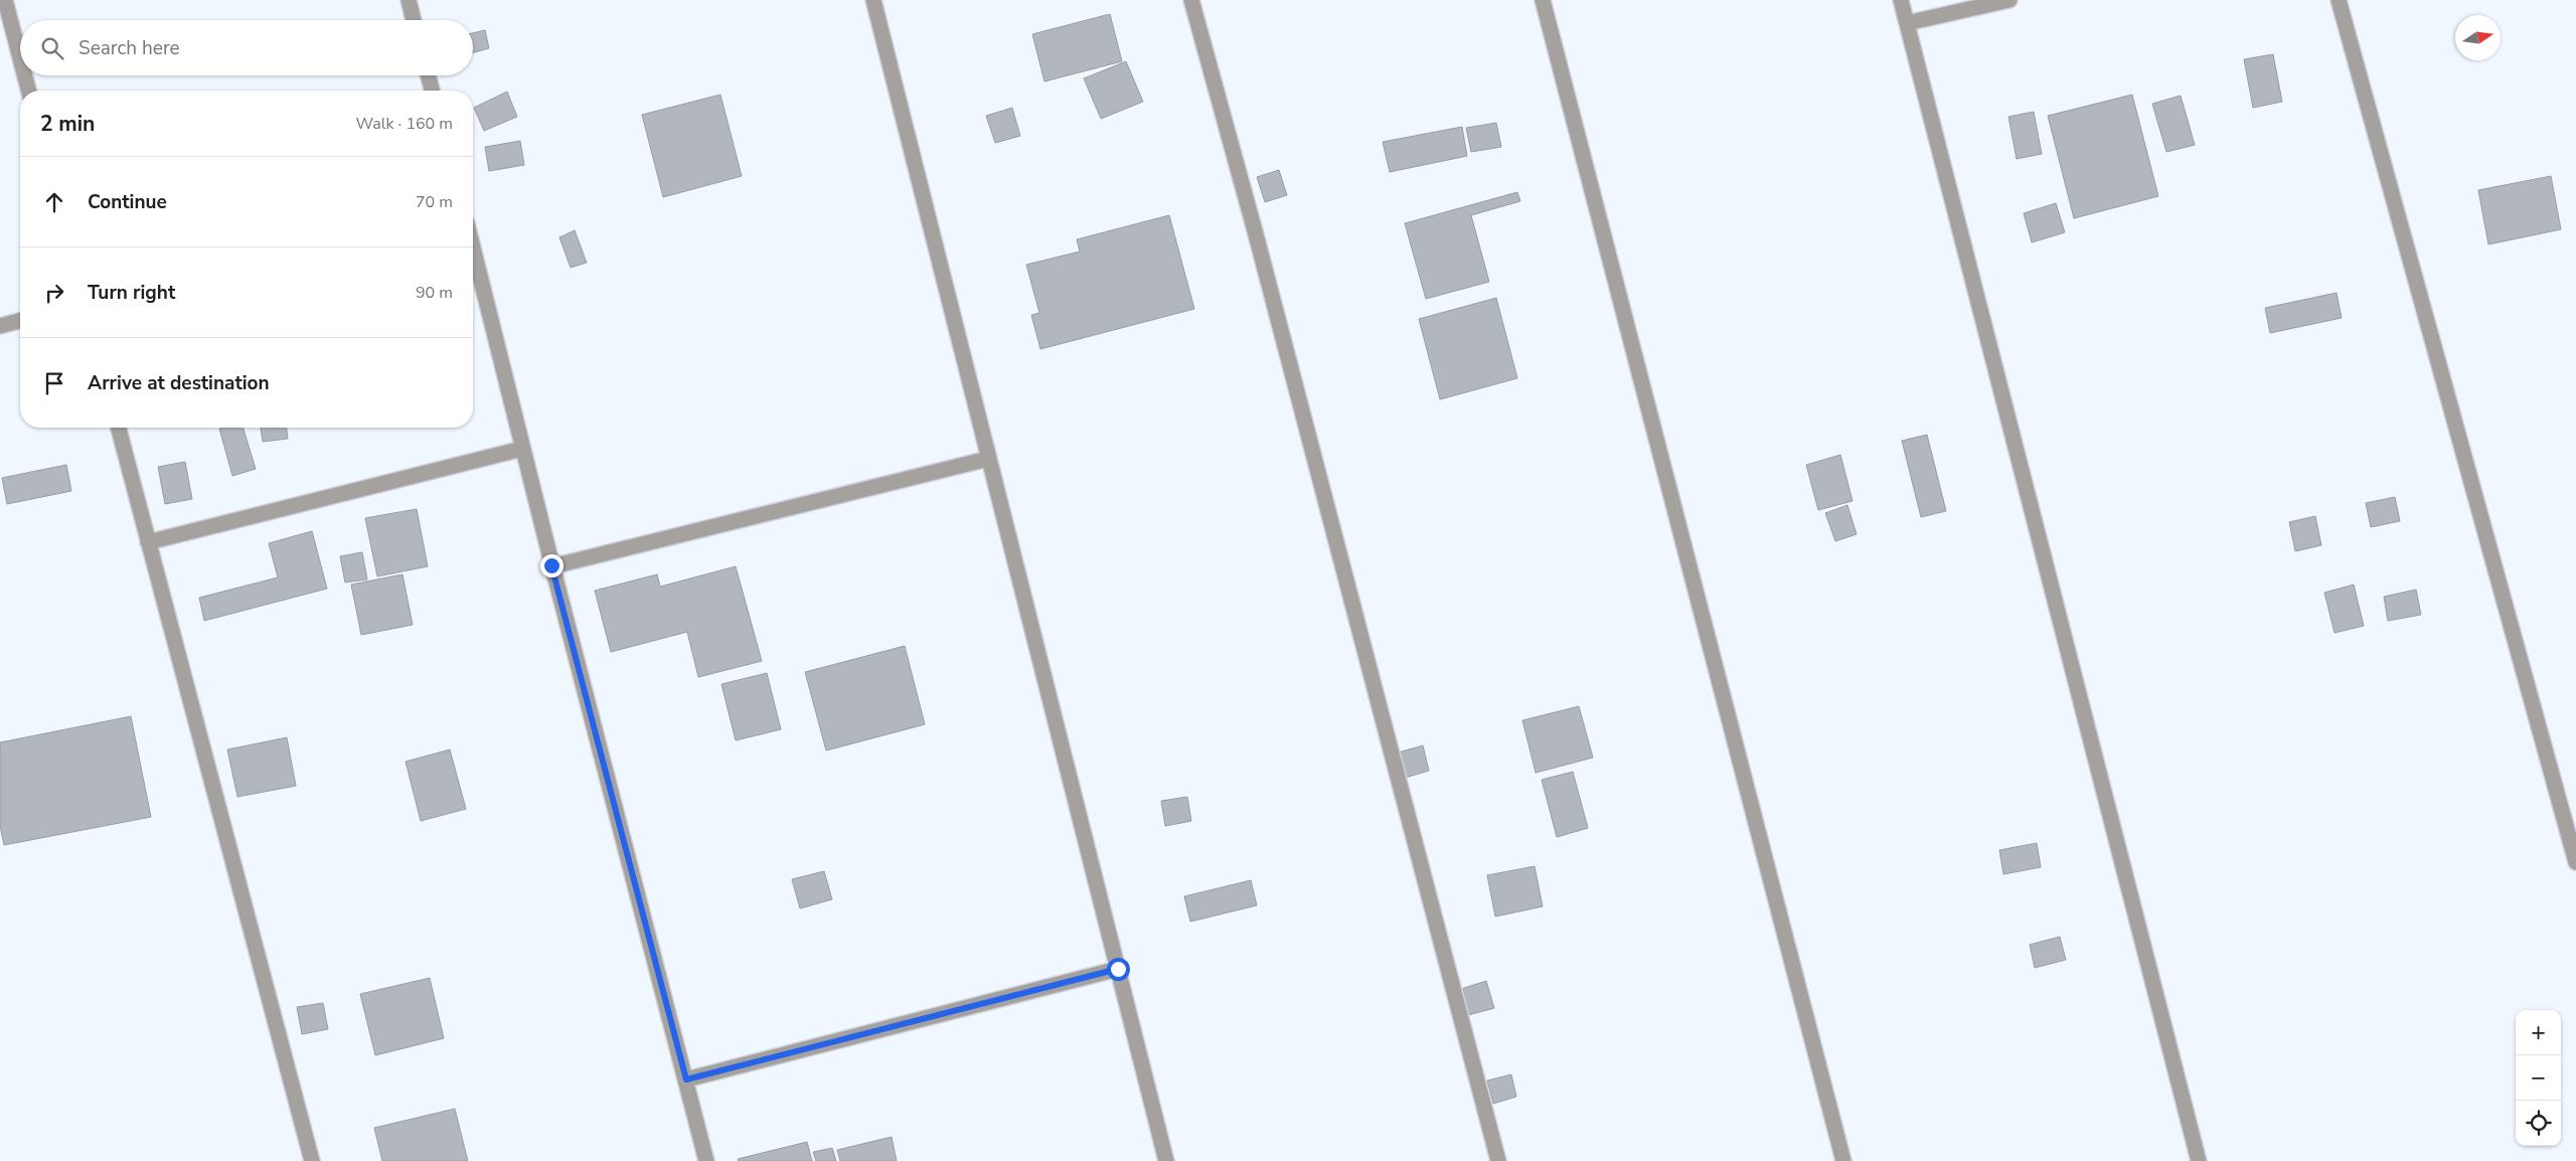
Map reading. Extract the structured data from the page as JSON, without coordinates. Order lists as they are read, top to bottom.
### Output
{
  "north": "right",
  "page": {
    "search": "Search here",
    "heading": ["2 min", "Walk · 160 m"],
    "list": [
      ["Continue", "70 m"],
      ["Turn right", "90 m"],
      "Arrive at destination"
    ],
    "map_buttons": ["+", "−"]
  }
}
